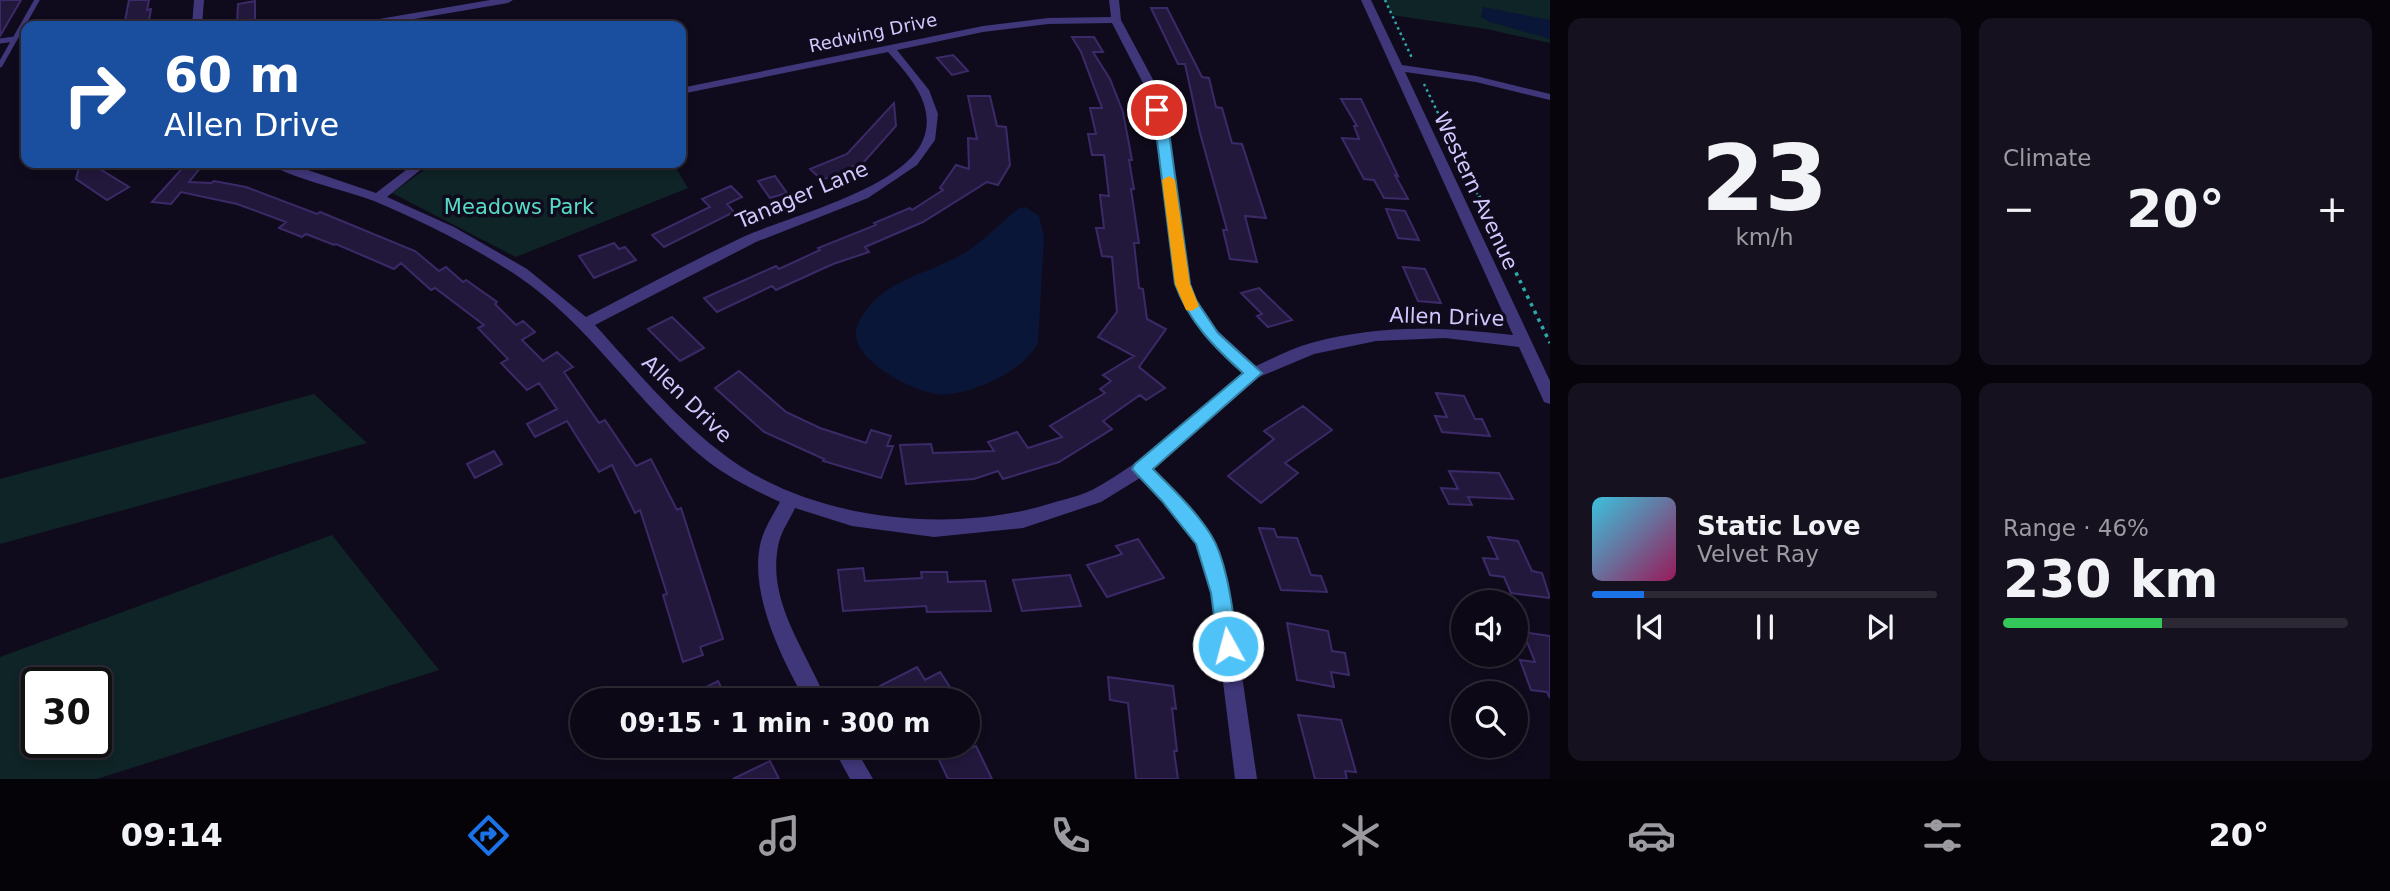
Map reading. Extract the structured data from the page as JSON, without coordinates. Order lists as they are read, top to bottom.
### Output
{
  "streets": {
    "street": [
      "Redwing Drive",
      "Western Avenue",
      "Tanager Lane",
      "Allen Drive"
    ]
  },
  "crossings": [
    ["Redwing Drive", "Tanager Lane"],
    ["Western Avenue", "Allen Drive"],
    ["Tanager Lane", "Allen Drive"]
  ],
  "parks": ["Meadows Park"],
  "page": {
    "tile": [
      ["23", "km/h"],
      "Climate",
      ["Range · 46%", "230 km"]
    ],
    "turn": ["60 m", "Allen Drive"],
    "heat": ["−", "20°", "+"],
    "song": ["Static Love", "Velvet Ray"],
    "limit": "30",
    "trip": "09:15 · 1 min · 300 m",
    "tabs": ["09:14", "20°"]
  }
}
